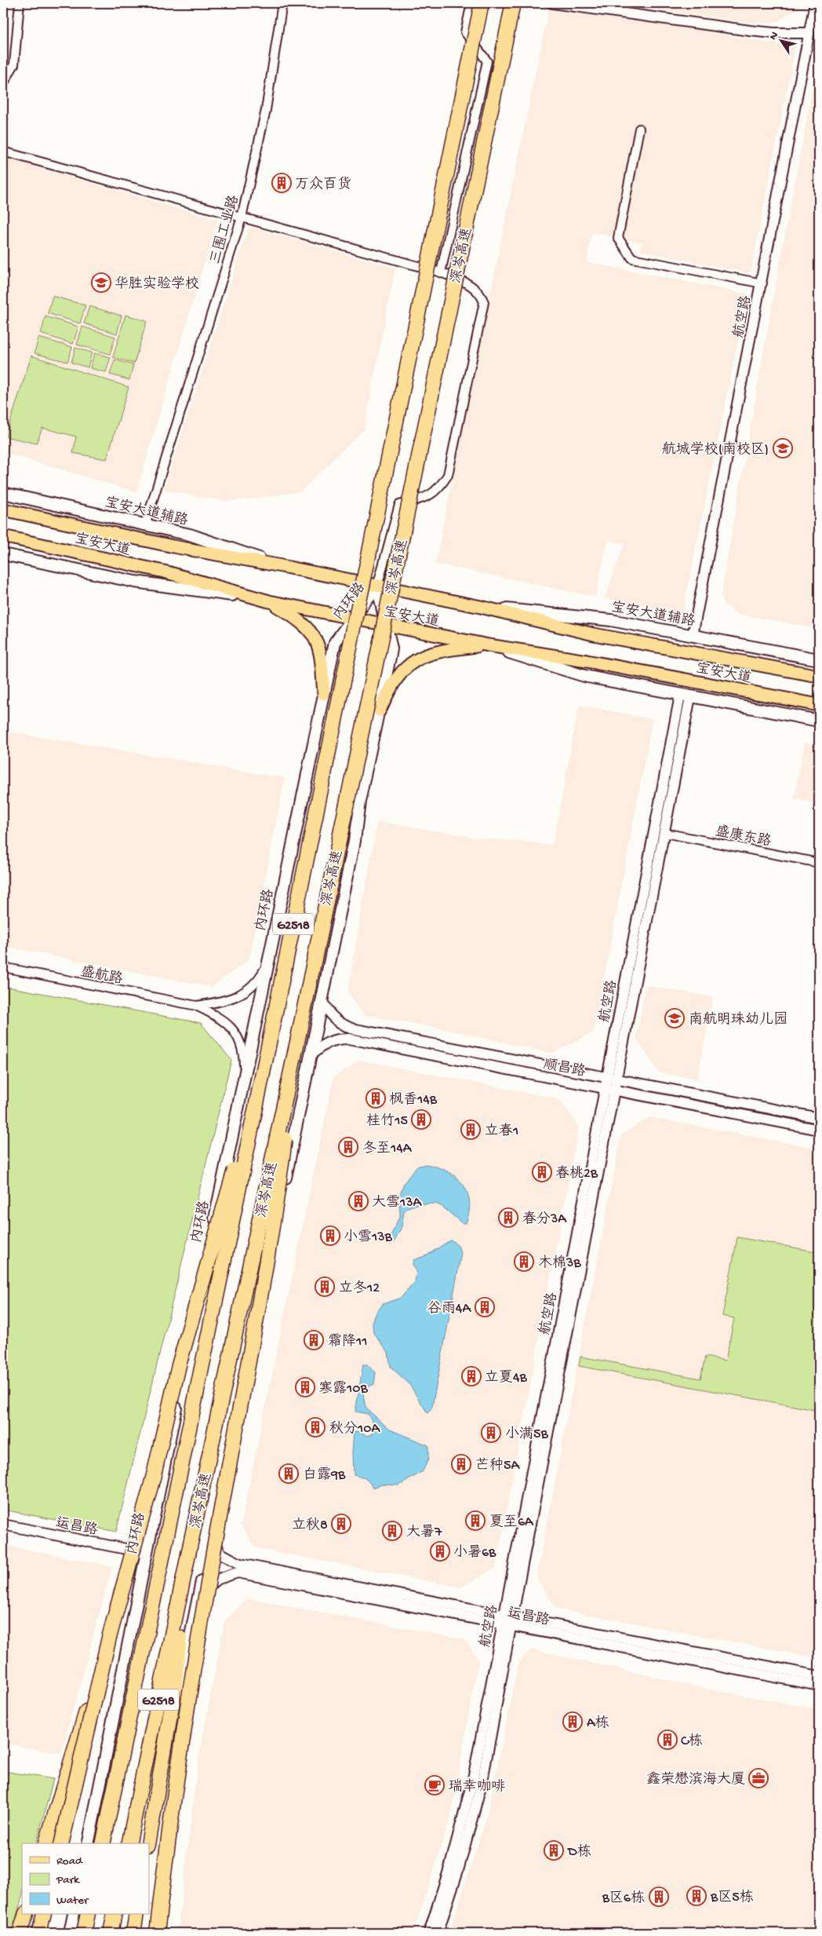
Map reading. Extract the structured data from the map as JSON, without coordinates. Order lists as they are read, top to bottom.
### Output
{
  "streets": {
    "highway": ["深岑高速", "G2518"],
    "main road": ["宝安大道辅路", "宝安大道", "内环路"],
    "street": [
      "三围工业路",
      "航空路",
      "盛康东路",
      "盛航路",
      "顺昌路",
      "运昌路"
    ]
  },
  "crossings": [
    ["三围工业路", "宝安大道辅路"],
    ["航空路", "宝安大道辅路"],
    ["航空路", "盛康东路"],
    ["航空路", "顺昌路"],
    ["航空路", "运昌路"],
    ["宝安大道辅路", "宝安大道"],
    ["宝安大道", "内环路"],
    ["内环路", "顺昌路"],
    ["内环路", "运昌路"]
  ],
  "places": {
    "building": [
      "万众百货",
      "枫香14B",
      "桂竹15",
      "立春1",
      "冬至14A",
      "春桃2B",
      "大雪13A",
      "春分3A",
      "小雪13B",
      "木棉3B",
      "立冬12",
      "谷雨4A",
      "霜降11",
      "立夏4B",
      "寒露10B",
      "秋分10A",
      "小满5B",
      "芒种5A",
      "白露9B",
      "夏至6A",
      "立秋8",
      "大暑7",
      "小暑6B",
      "A栋",
      "C栋",
      "D栋",
      "B区5栋",
      "B区6栋"
    ],
    "school or university": ["华胜实验学校", "航城学校(南校区)", "南航明珠幼儿园"],
    "office": ["鑫荣懋滨海大厦"],
    "cafe": ["瑞幸咖啡"]
  },
  "legend": ["Road", "Park", "Water"],
  "north": "top left"
}
